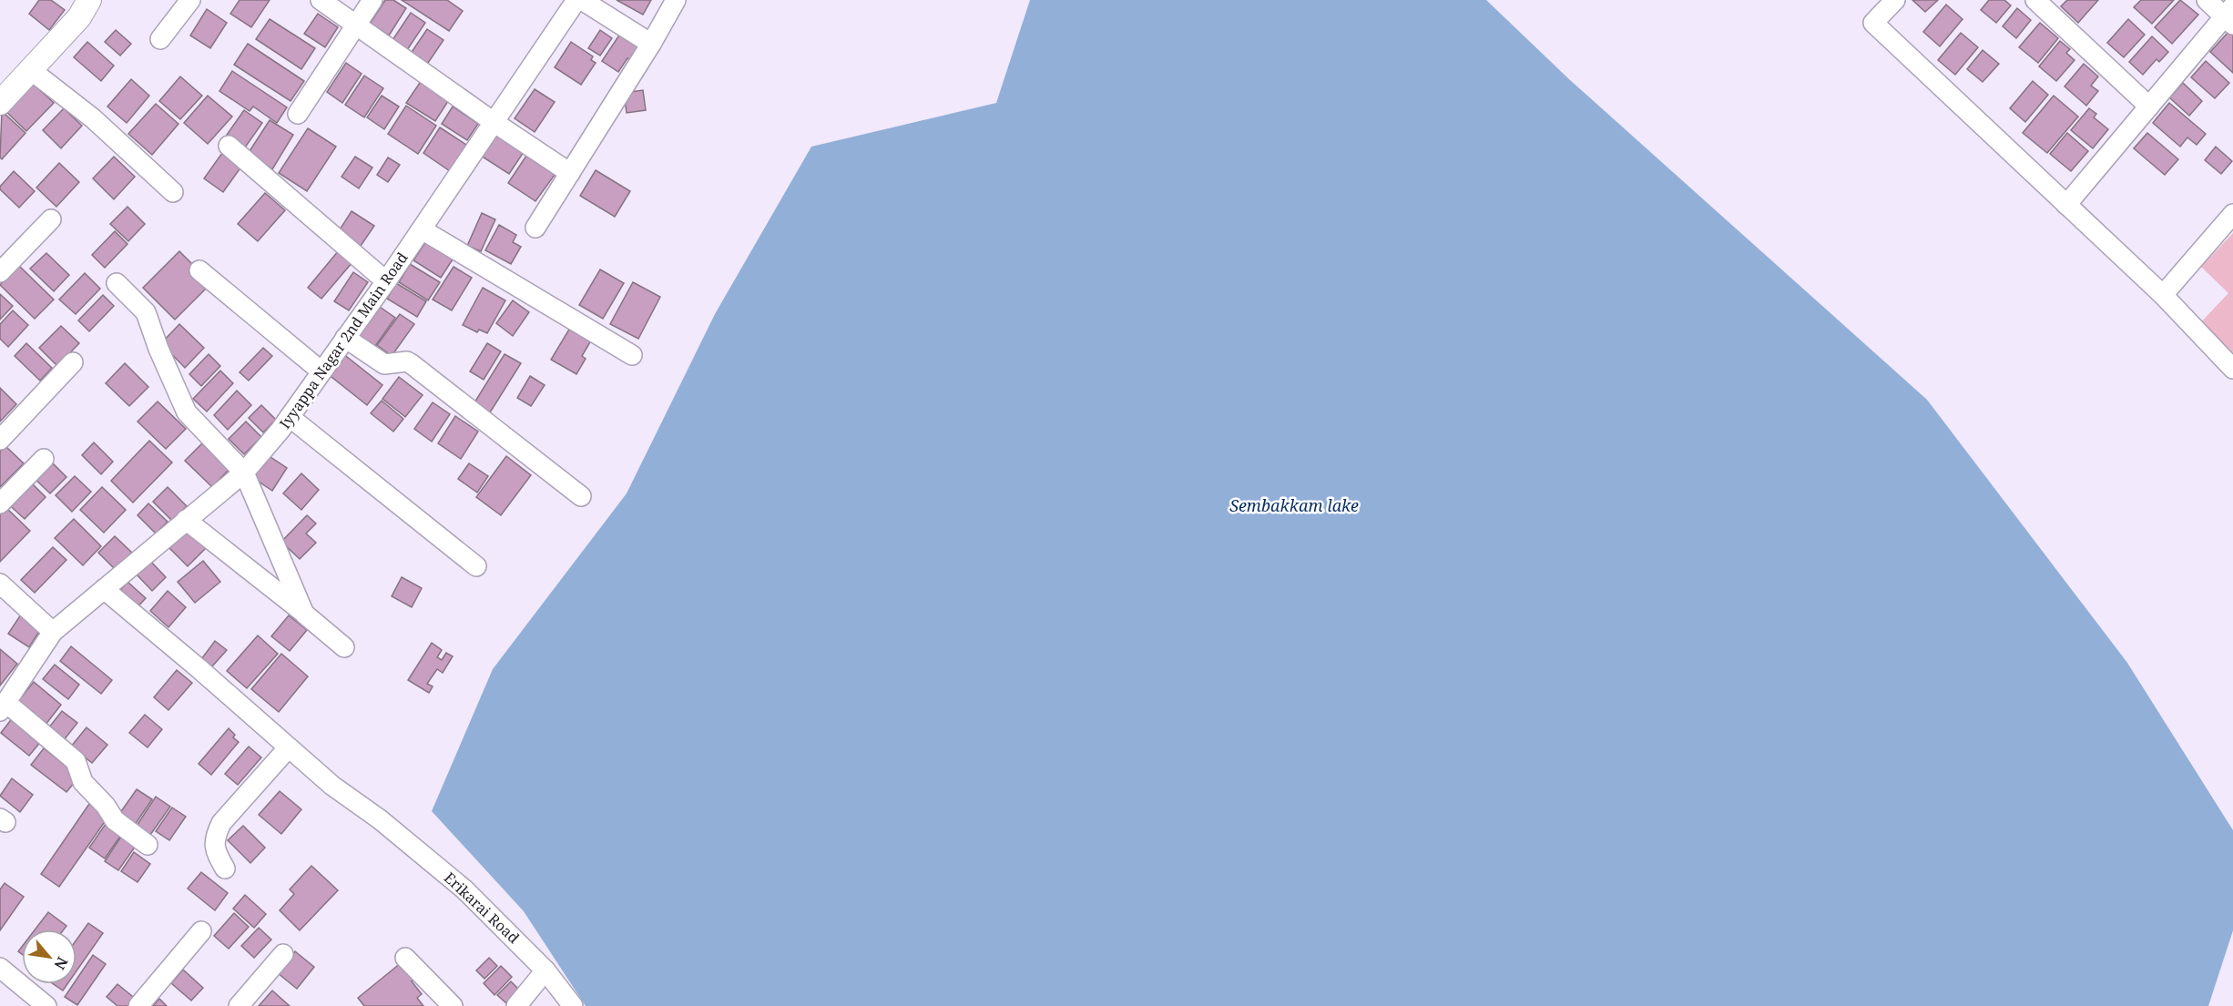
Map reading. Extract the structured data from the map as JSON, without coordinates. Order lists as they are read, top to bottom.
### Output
{
  "streets": {
    "street": ["Iyyappa Nagar 2nd Main Road", "Erikarai Road"]
  },
  "crossings": [
    ["Iyyappa Nagar 2nd Main Road", "Erikarai Road"]
  ],
  "water": ["Sembakkam lake"],
  "north": "bottom right"
}
